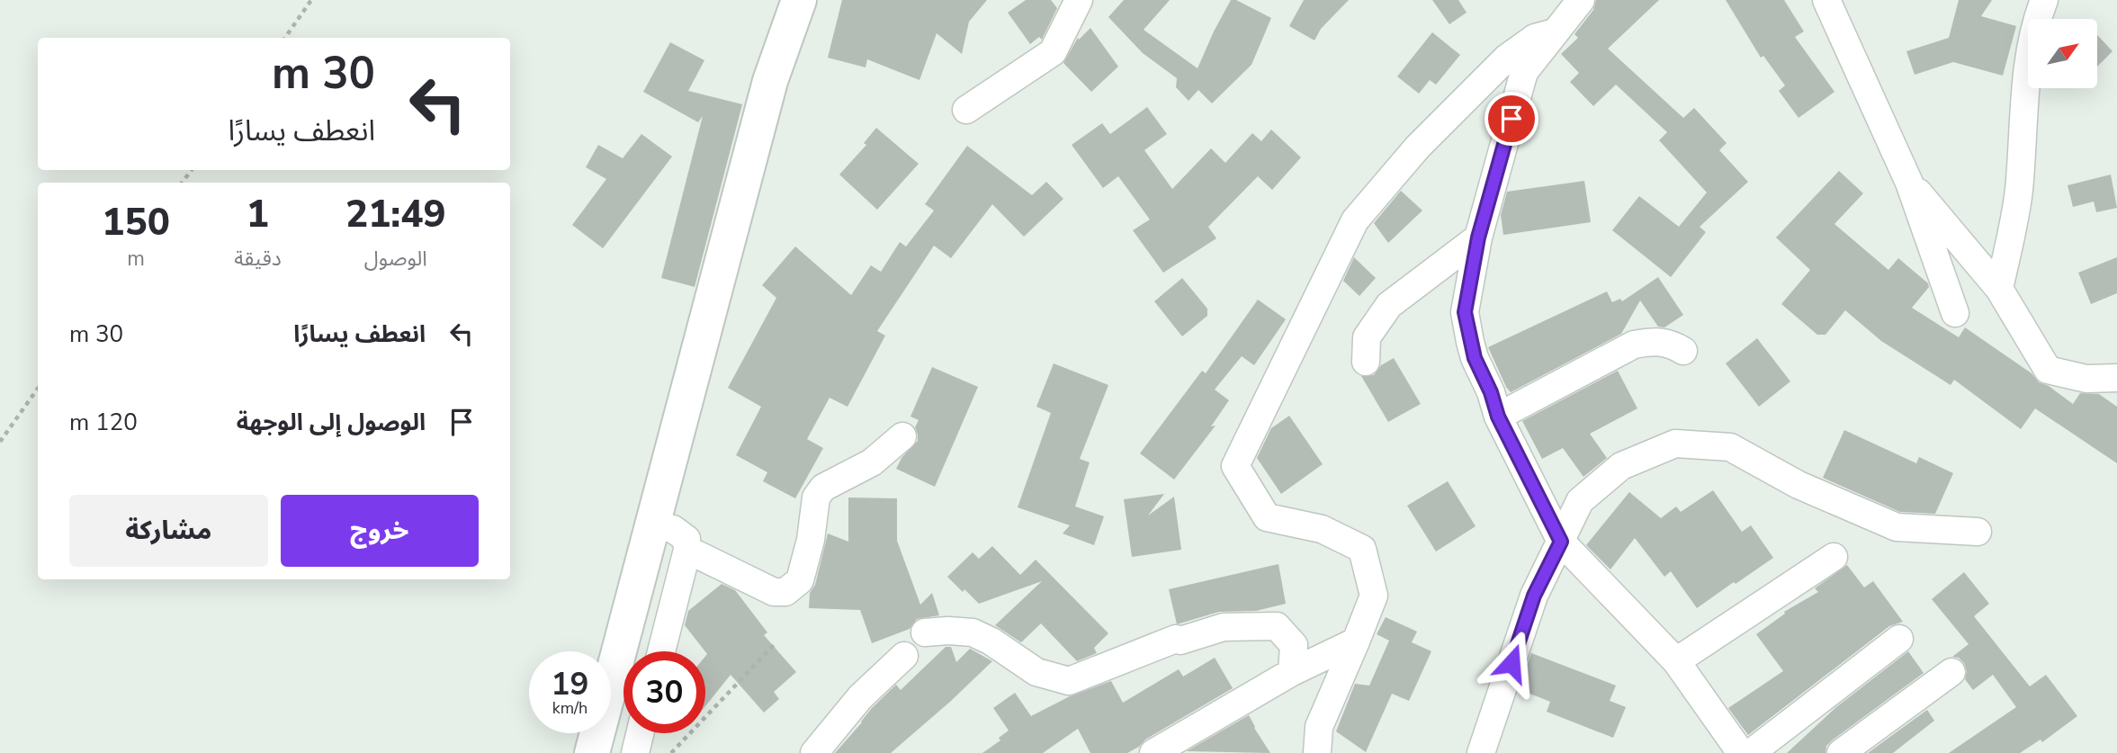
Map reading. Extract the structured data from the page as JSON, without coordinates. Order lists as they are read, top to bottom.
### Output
{
  "north": "top right",
  "page": {
    "turn": ["30 m", "انعطف يسارًا"],
    "eta": [
      "21:49",
      "الوصول",
      "1",
      "دقيقة",
      "150",
      "m"
    ],
    "list": [
      {
        "name": "انعطف يسارًا",
        "value": "30 m"
      },
      {
        "name": "الوصول إلى الوجهة",
        "value": "120 m"
      }
    ],
    "buttons": ["خروج", "مشاركة"],
    "speed": "19 km/h",
    "limit": "30"
  }
}
